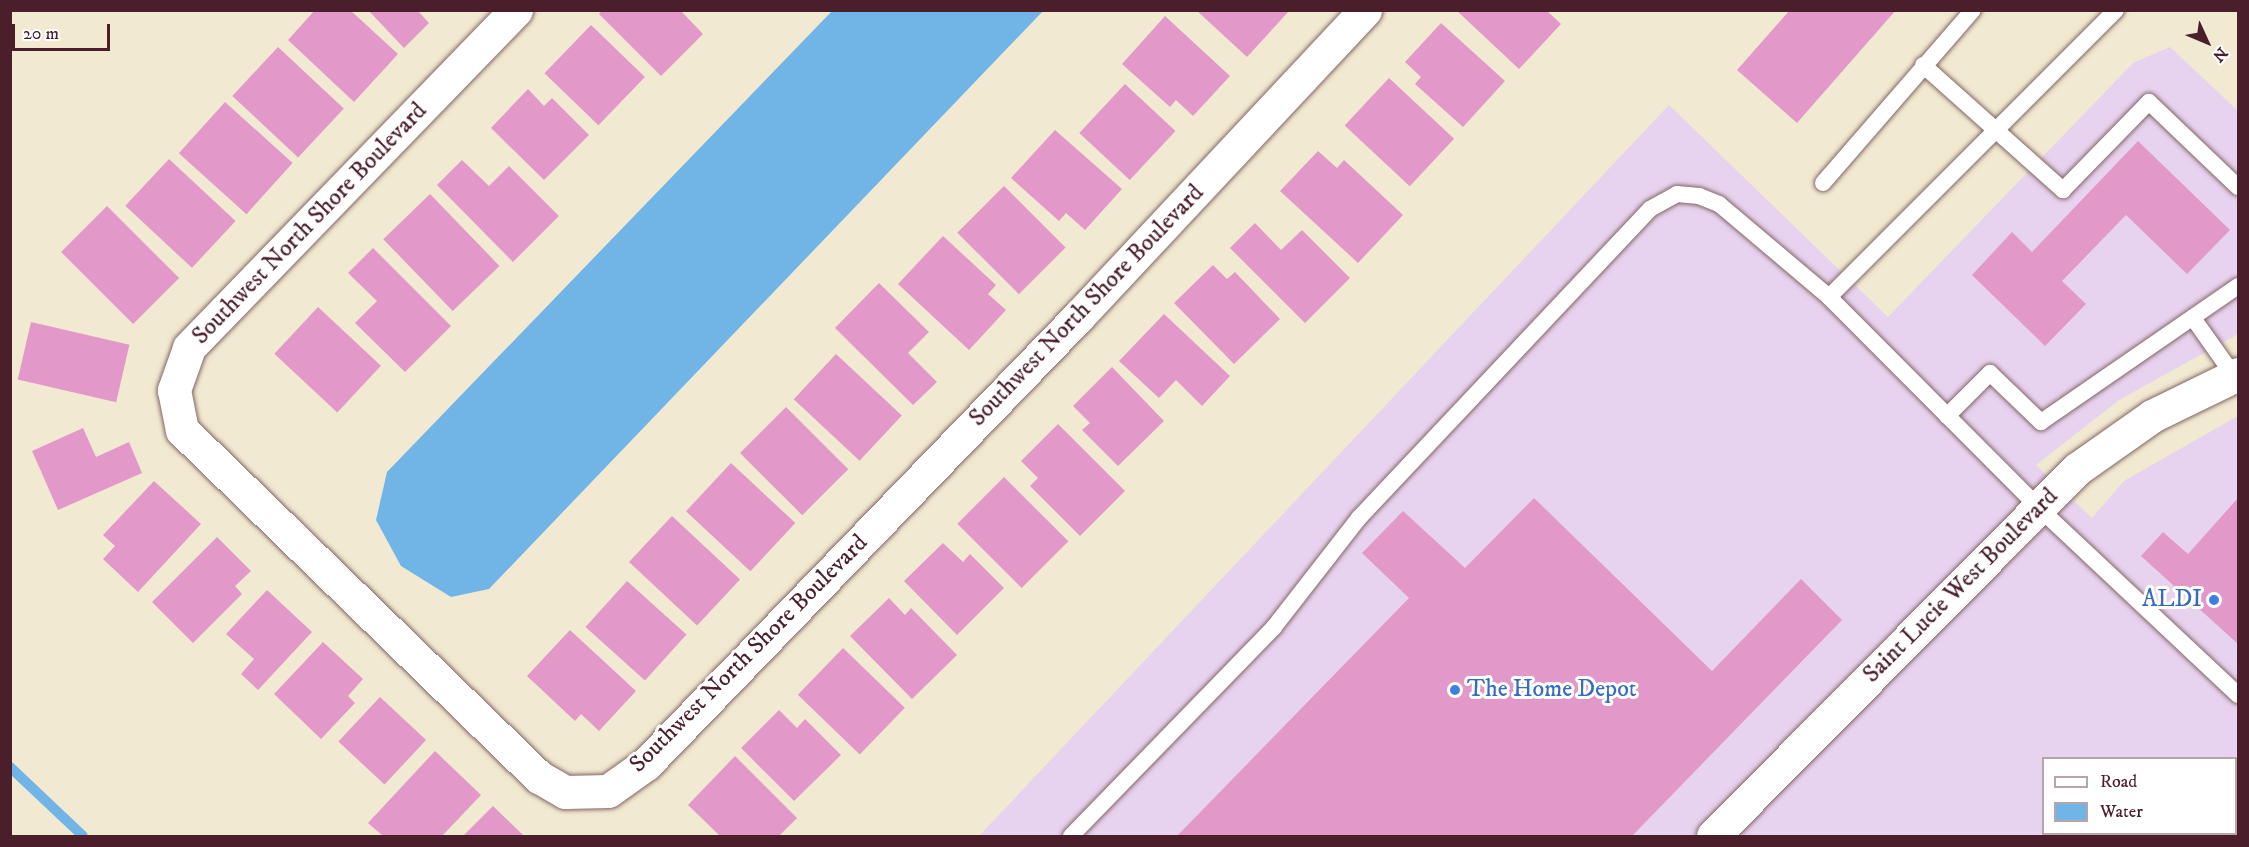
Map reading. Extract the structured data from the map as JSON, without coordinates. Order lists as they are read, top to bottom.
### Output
{
  "streets": {
    "street": ["Southwest North Shore Boulevard", "Saint Lucie West Boulevard"]
  },
  "places": ["ALDI", "The Home Depot"],
  "legend": ["Road", "Water"],
  "scale_bar": "20 m",
  "north": "bottom right"
}
